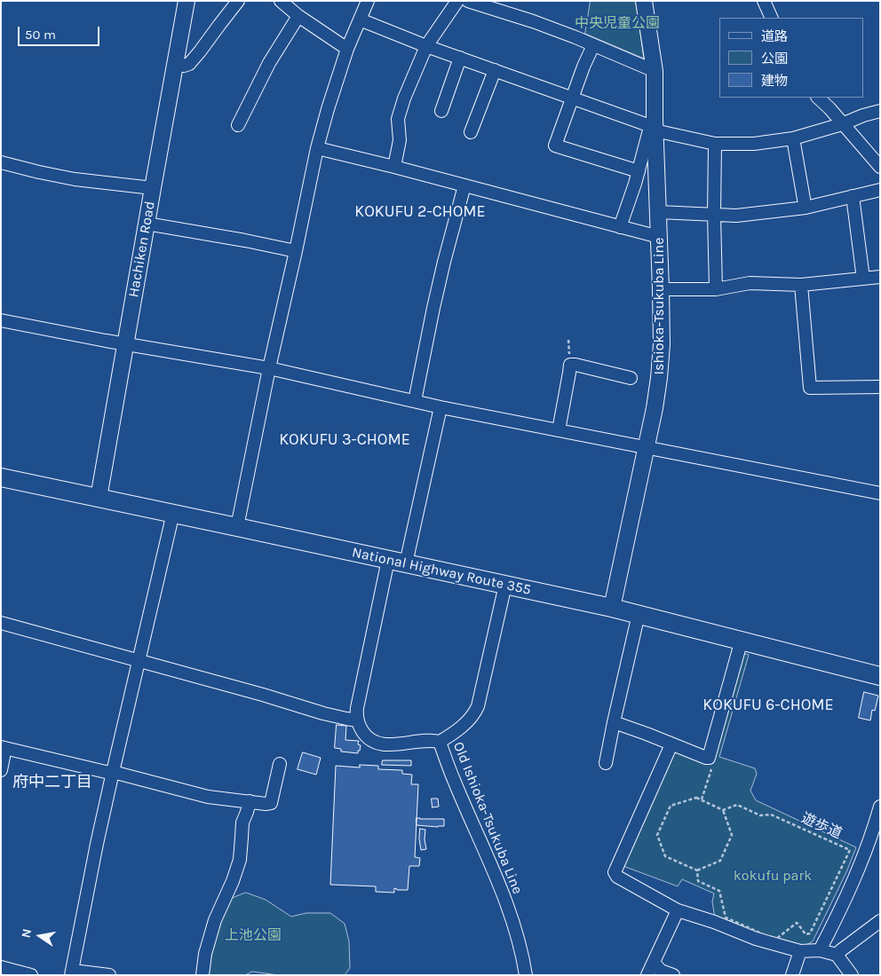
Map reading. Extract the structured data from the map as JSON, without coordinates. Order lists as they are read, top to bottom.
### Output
{
  "streets": {
    "highway": ["National Highway Route 355"],
    "main road": ["Hachiken Road", "Ishioka-Tsukuba Line"],
    "street": ["Old Ishioka-Tsukuba Line"],
    "path": ["遊歩道"]
  },
  "crossings": [
    ["Hachiken Road", "National Highway Route 355"],
    ["Ishioka-Tsukuba Line", "National Highway Route 355"]
  ],
  "districts": [
    "KOKUFU 2-CHOME",
    "KOKUFU 3-CHOME",
    "KOKUFU 6-CHOME",
    "府中二丁目"
  ],
  "parks": ["中央児童公園", "kokufu park", "上池公園"],
  "legend": ["道路", "公園", "建物"],
  "scale_bar": "50 m",
  "north": "left"
}
